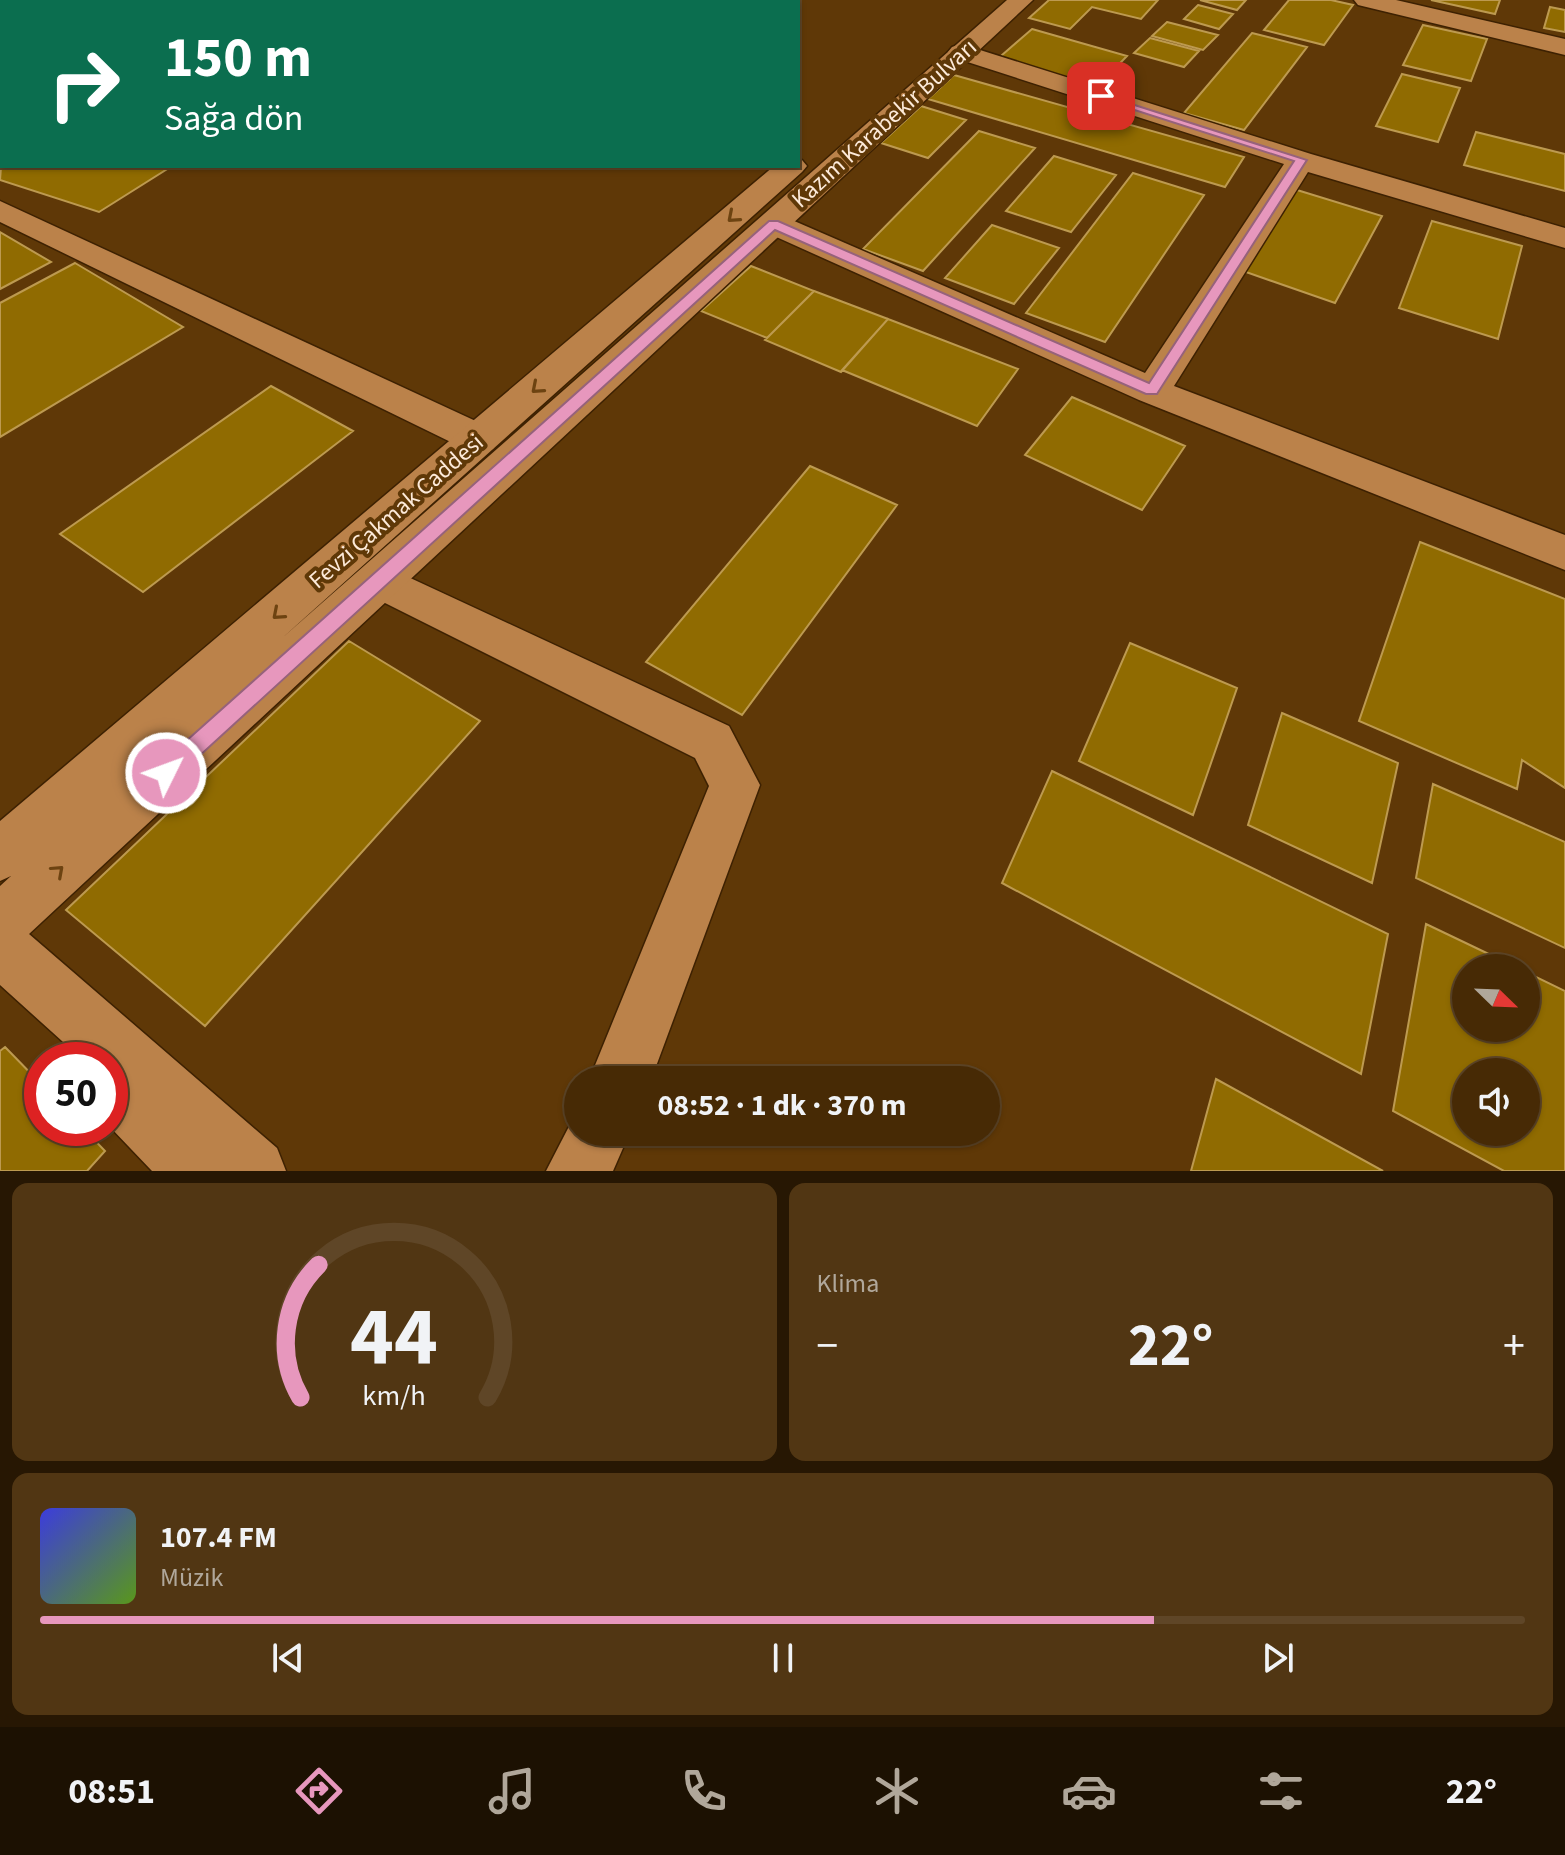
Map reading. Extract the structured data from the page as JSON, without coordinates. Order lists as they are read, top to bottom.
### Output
{
  "streets": {
    "street": ["Kazım Karabekir Bulvarı", "Fevzi Çakmak Caddesi"]
  },
  "one_way": ["Kazım Karabekir Bulvarı", "Fevzi Çakmak Caddesi"],
  "north": "bottom right",
  "page": {
    "turn": ["150 m", "Sağa dön"],
    "limit": "50",
    "trip": "08:52 · 1 dk · 370 m",
    "tile": "Klima",
    "heat": ["−", "22°", "+"],
    "song": ["107.4 FM", "Müzik"],
    "tabs": ["08:51", "22°"],
    "gauge": ["44", "km/h"]
  }
}
